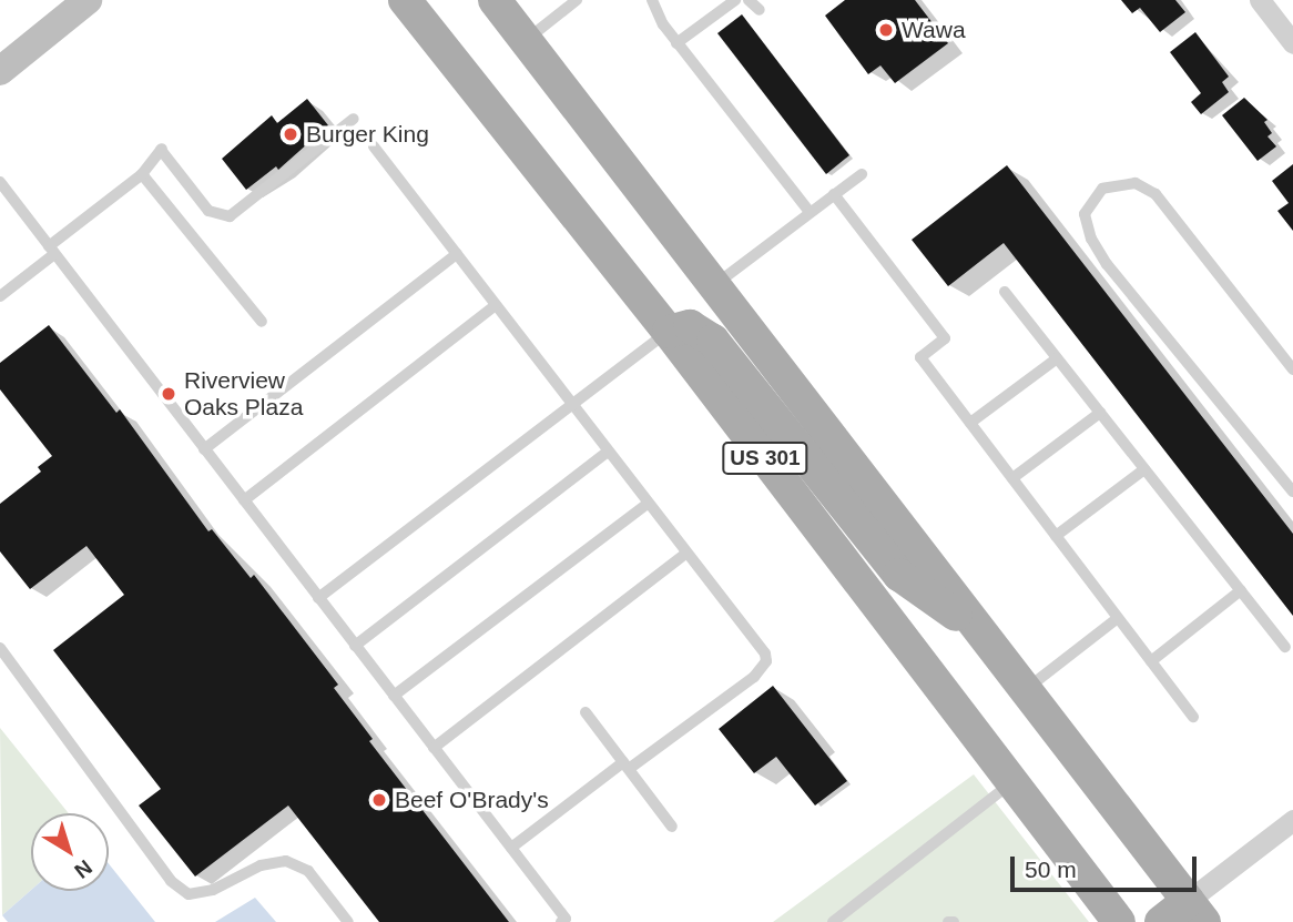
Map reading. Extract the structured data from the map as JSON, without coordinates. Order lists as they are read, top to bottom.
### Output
{
  "streets": {
    "main road": ["US 301"]
  },
  "places": [
    "Wawa",
    "Burger King",
    "Riverview Oaks Plaza",
    "Beef O'Brady's"
  ],
  "scale_bar": "50 m",
  "north": "bottom right"
}
